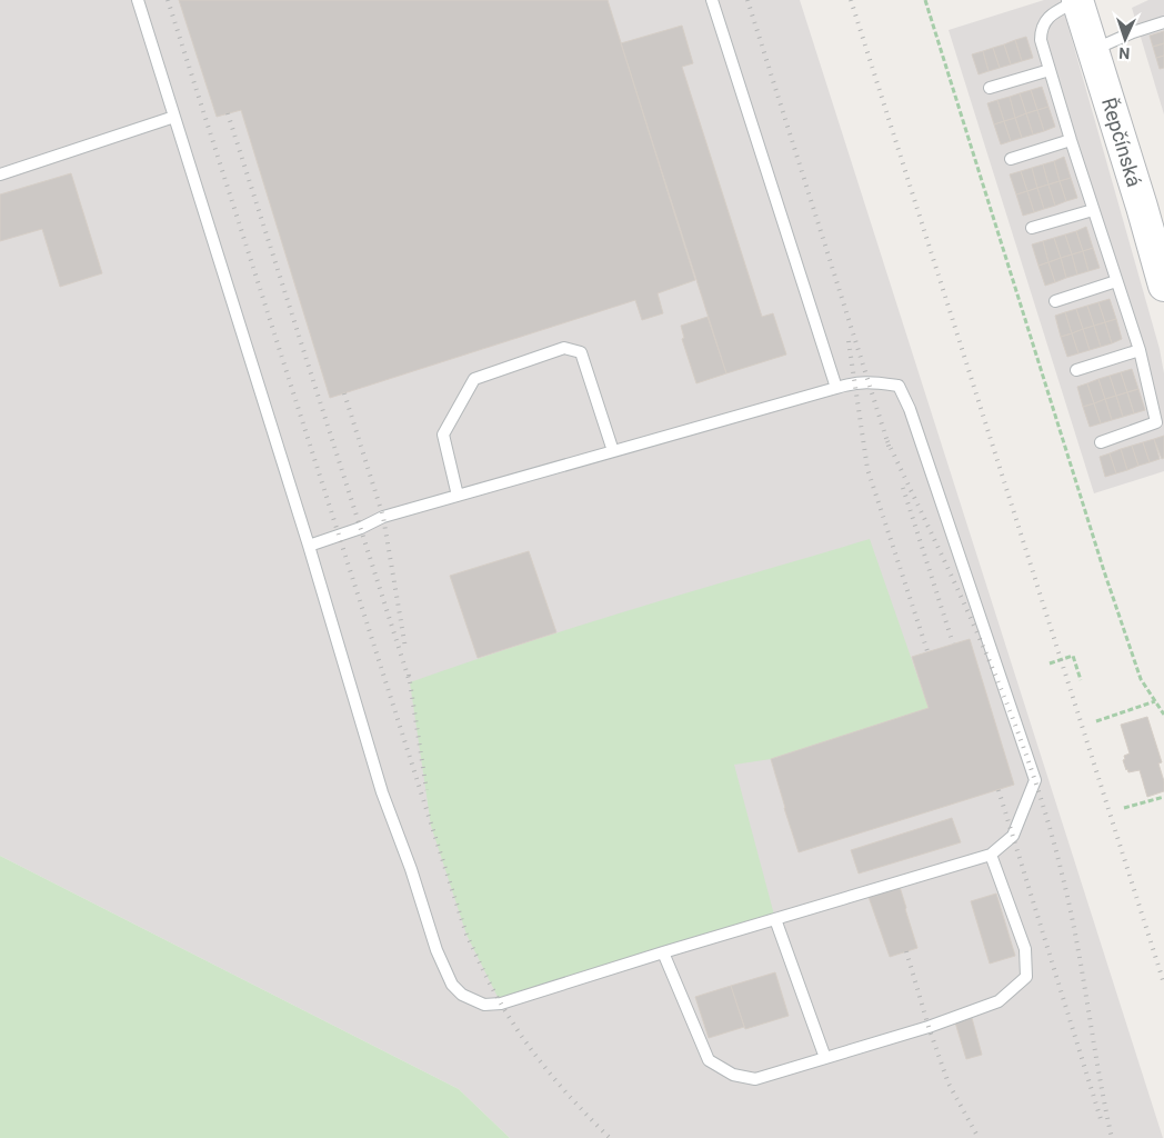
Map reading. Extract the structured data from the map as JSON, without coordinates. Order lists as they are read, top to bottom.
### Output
{
  "streets": {
    "street": ["Řepčínská"]
  },
  "north": "bottom"
}
